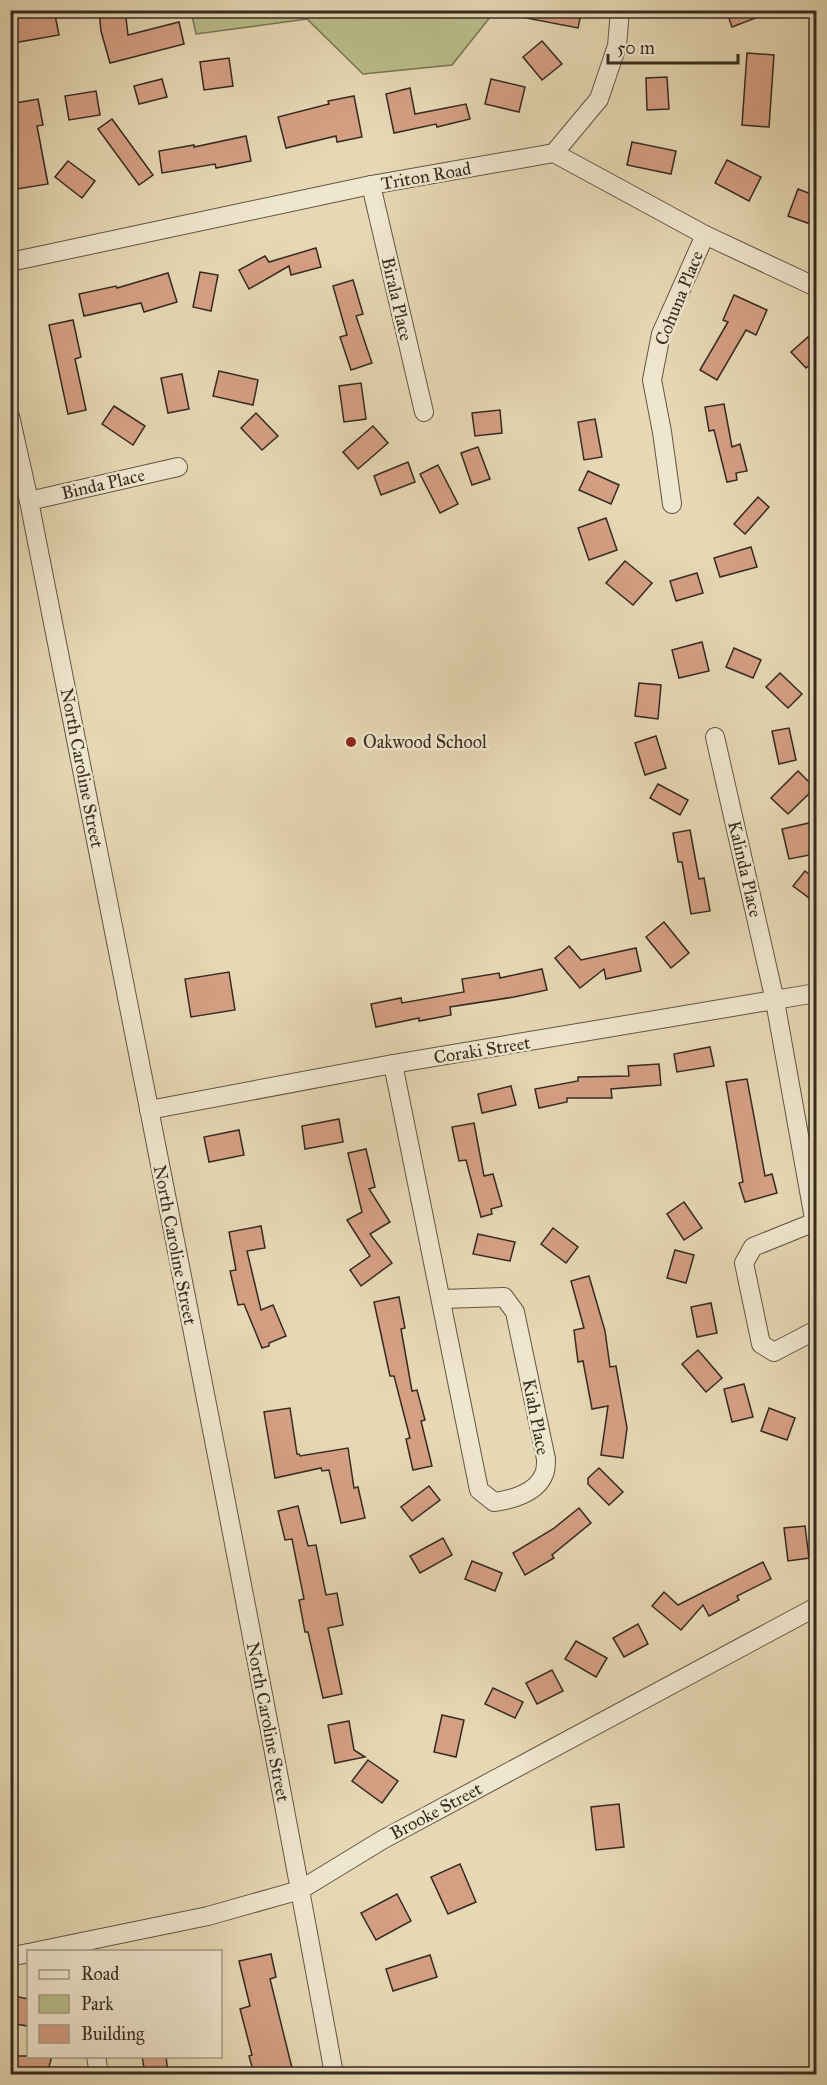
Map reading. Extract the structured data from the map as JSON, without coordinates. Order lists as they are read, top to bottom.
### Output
{
  "streets": {
    "street": [
      "Triton Road",
      "Cohuna Place",
      "Birala Place",
      "Binda Place",
      "North Caroline Street",
      "Kalinda Place",
      "Coraki Street",
      "Kiah Place",
      "Brooke Street"
    ]
  },
  "crossings": [
    ["Triton Road", "Birala Place"],
    ["Binda Place", "North Caroline Street"],
    ["North Caroline Street", "Coraki Street"],
    ["North Caroline Street", "Brooke Street"],
    ["Kalinda Place", "Coraki Street"],
    ["Coraki Street", "Kiah Place"]
  ],
  "places": ["Oakwood School"],
  "legend": ["Road", "Park", "Building"],
  "scale_bar": "50 m"
}
